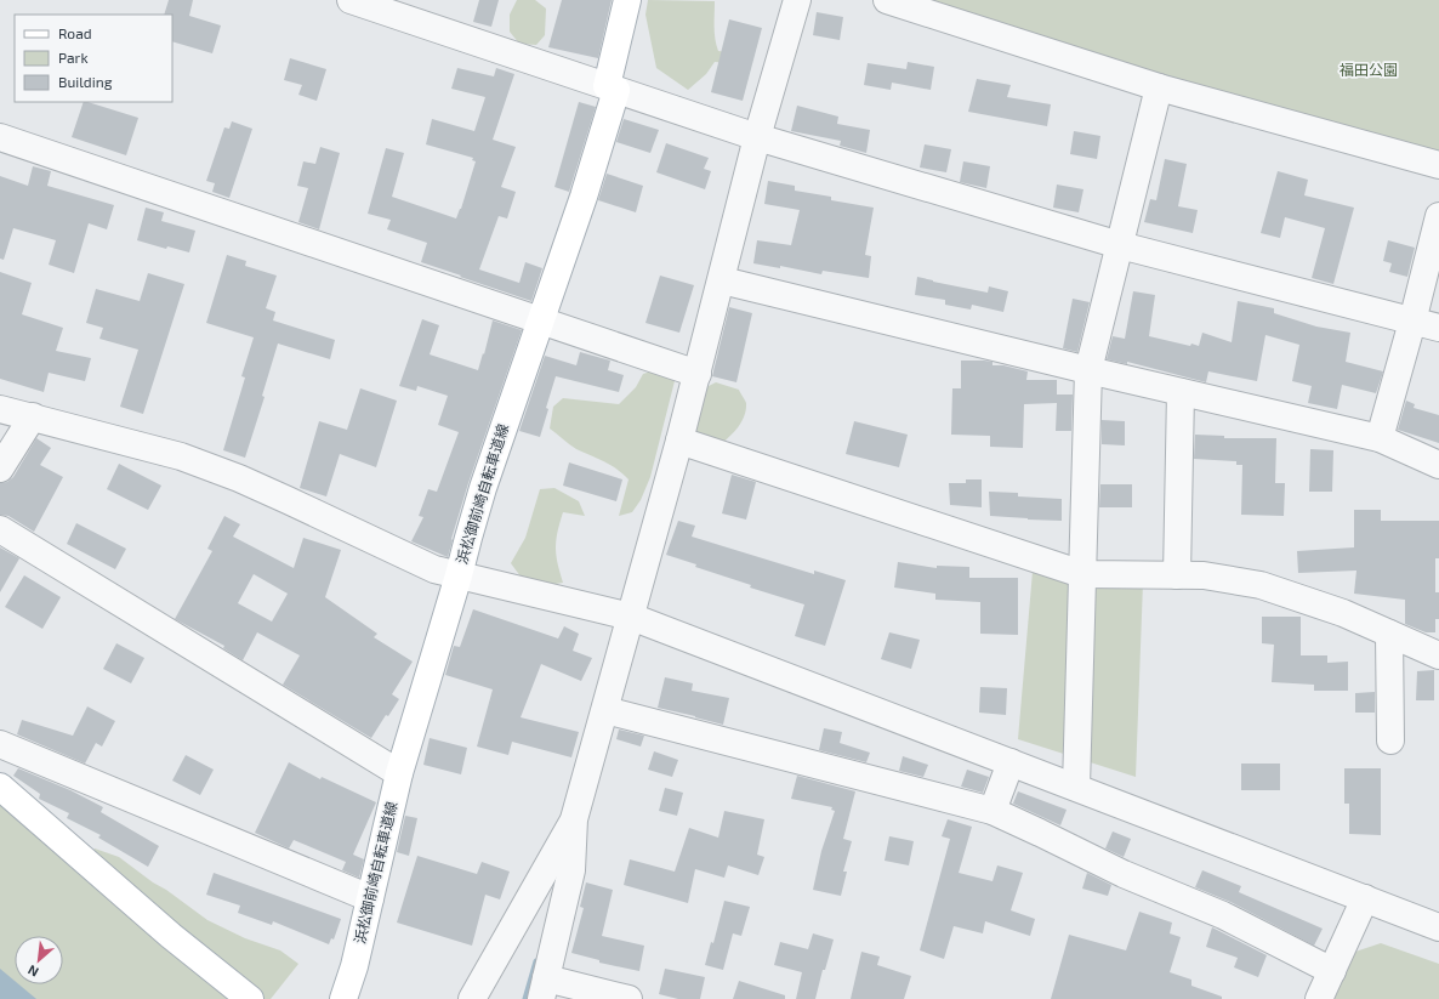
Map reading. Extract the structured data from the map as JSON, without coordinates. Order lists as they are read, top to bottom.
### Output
{
  "streets": {
    "main road": ["浜松御前崎自転車道線"]
  },
  "parks": ["福田公園"],
  "legend": ["Road", "Park", "Building"],
  "north": "bottom left"
}
